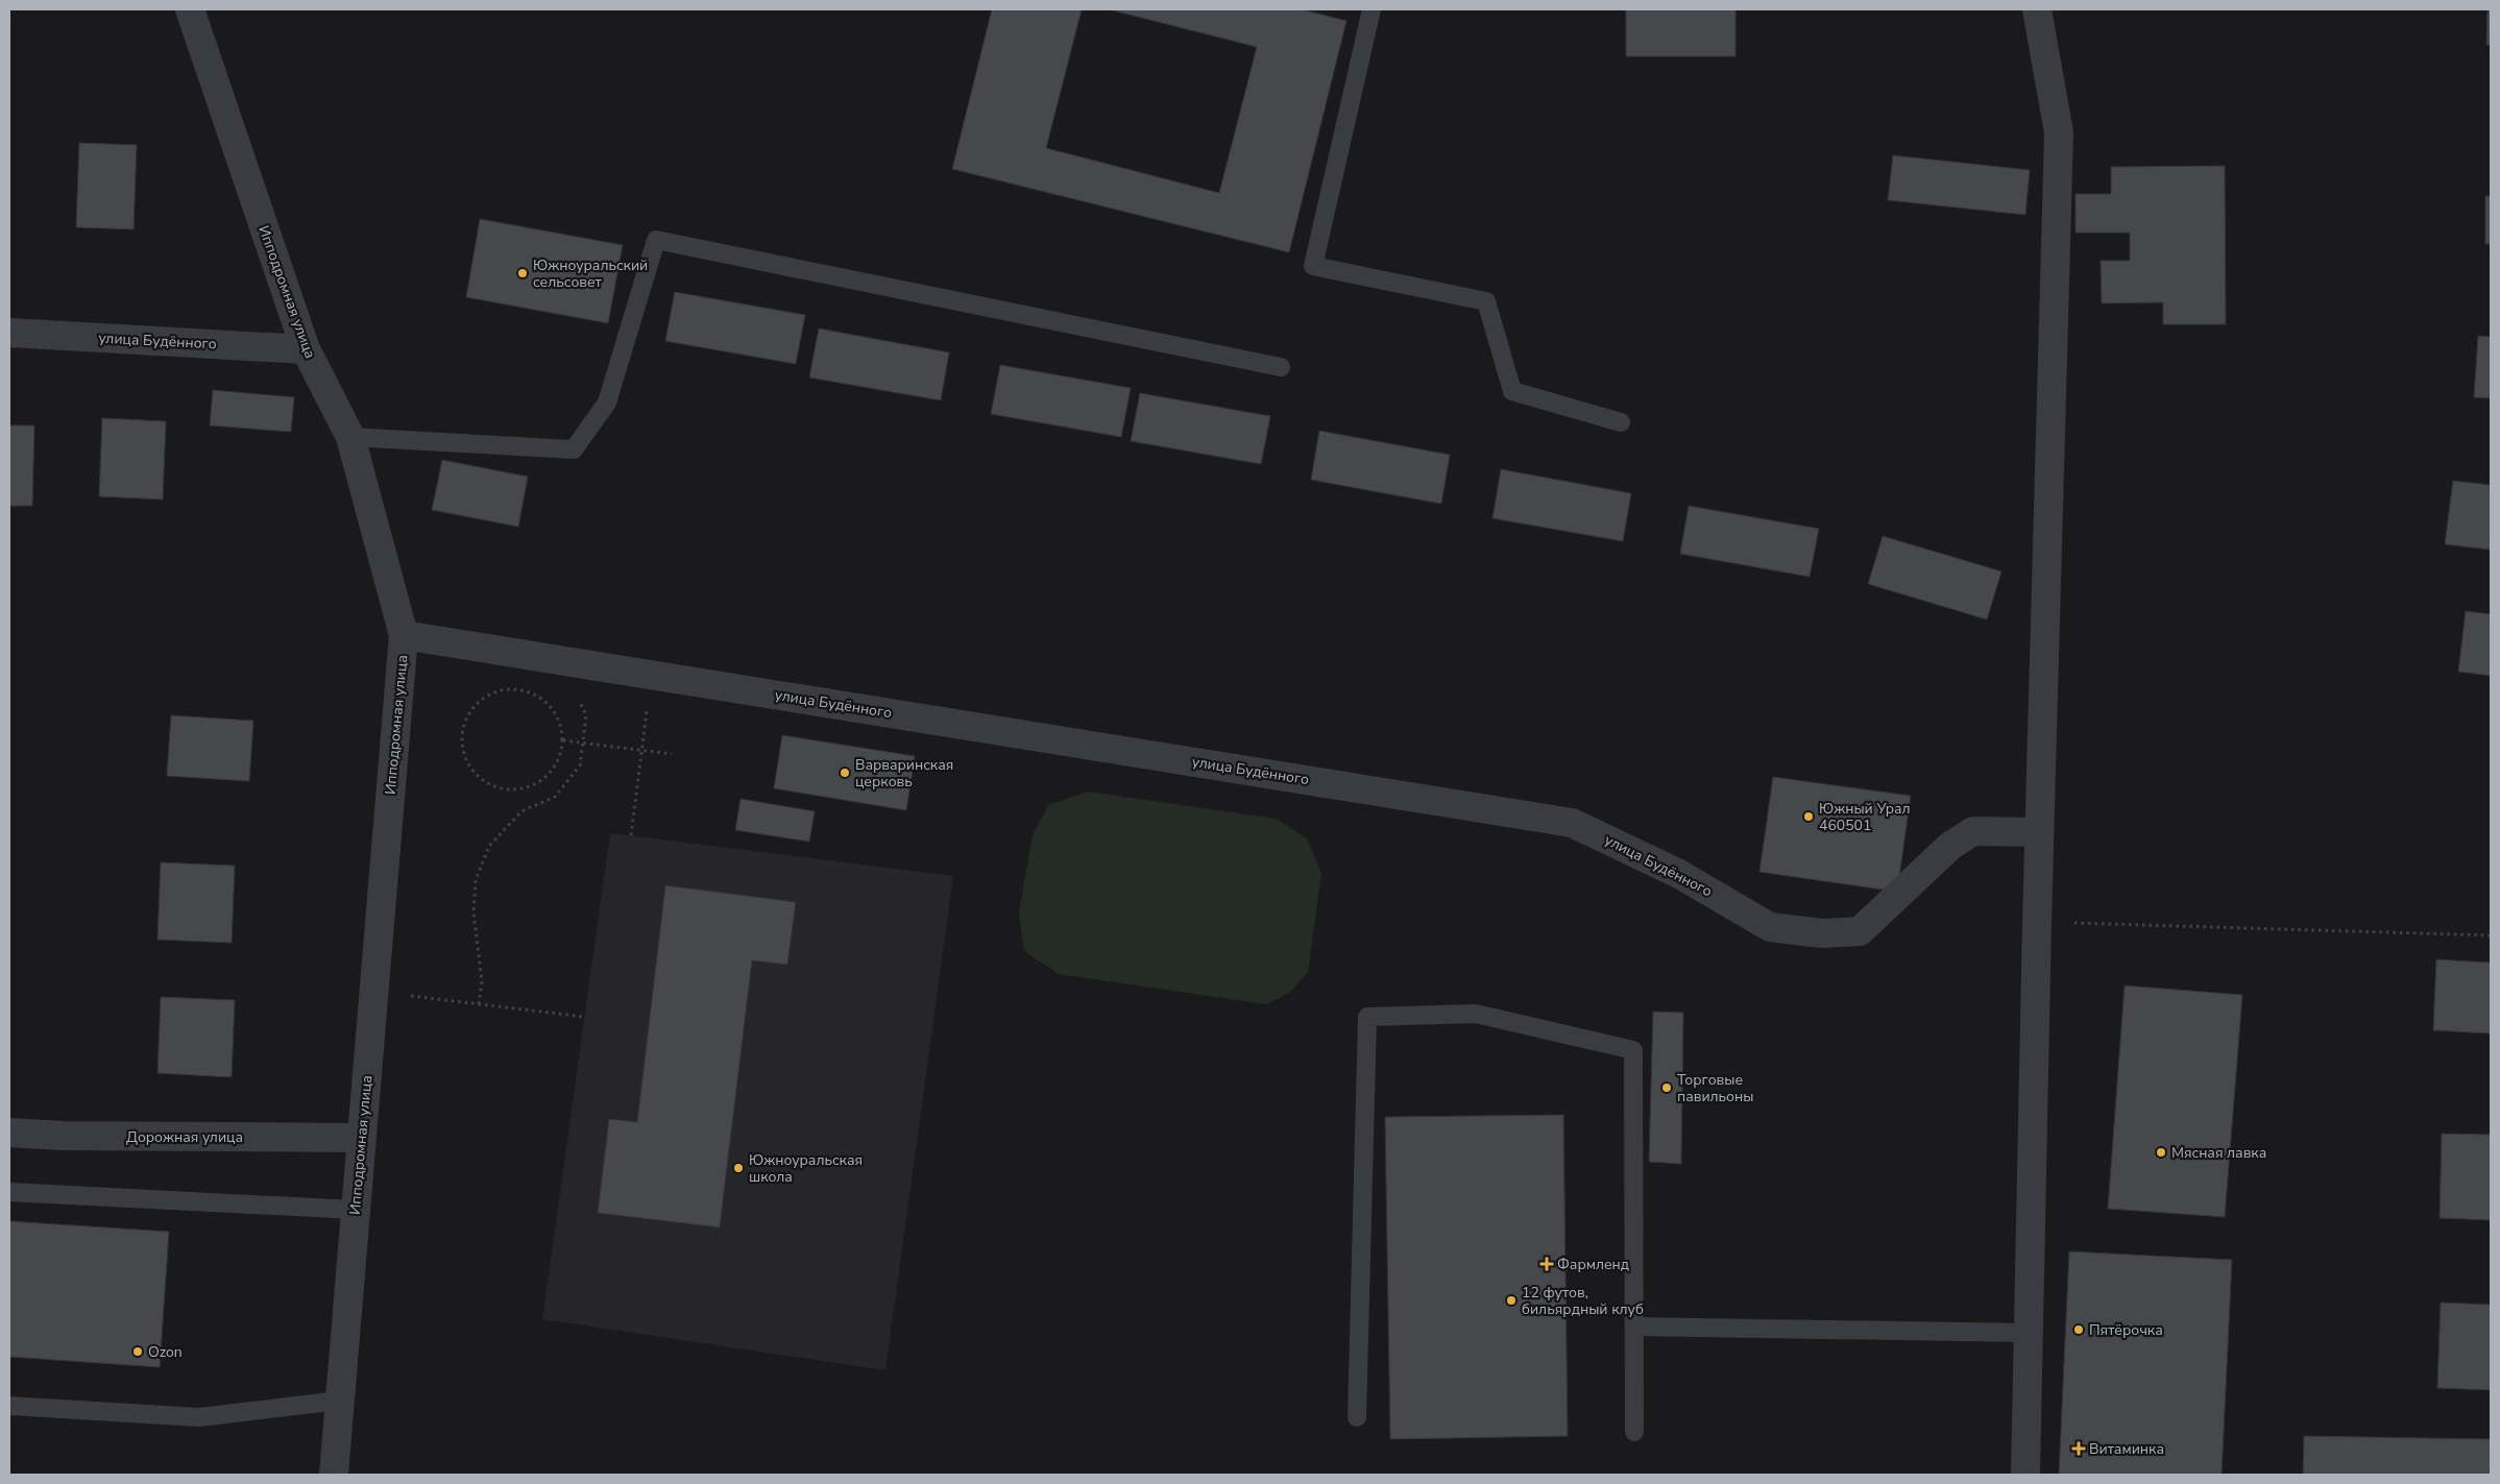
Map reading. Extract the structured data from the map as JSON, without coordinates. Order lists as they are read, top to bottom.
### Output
{
  "streets": {
    "street": ["Ипподромная улица", "улица Будённого", "Дорожная улица"]
  },
  "crossings": [
    ["Ипподромная улица", "улица Будённого"],
    ["Ипподромная улица", "Дорожная улица"]
  ],
  "places": {
    "other": [
      "Южноуральский сельсовет",
      "Варваринская церковь",
      "Южный Урал 460501",
      "Торговые павильоны",
      "Мясная лавка",
      "Южноуральская школа",
      "12 футов, бильярдный клуб",
      "Пятёрочка",
      "Ozon"
    ],
    "health": ["Фармленд", "Витаминка"]
  }
}
